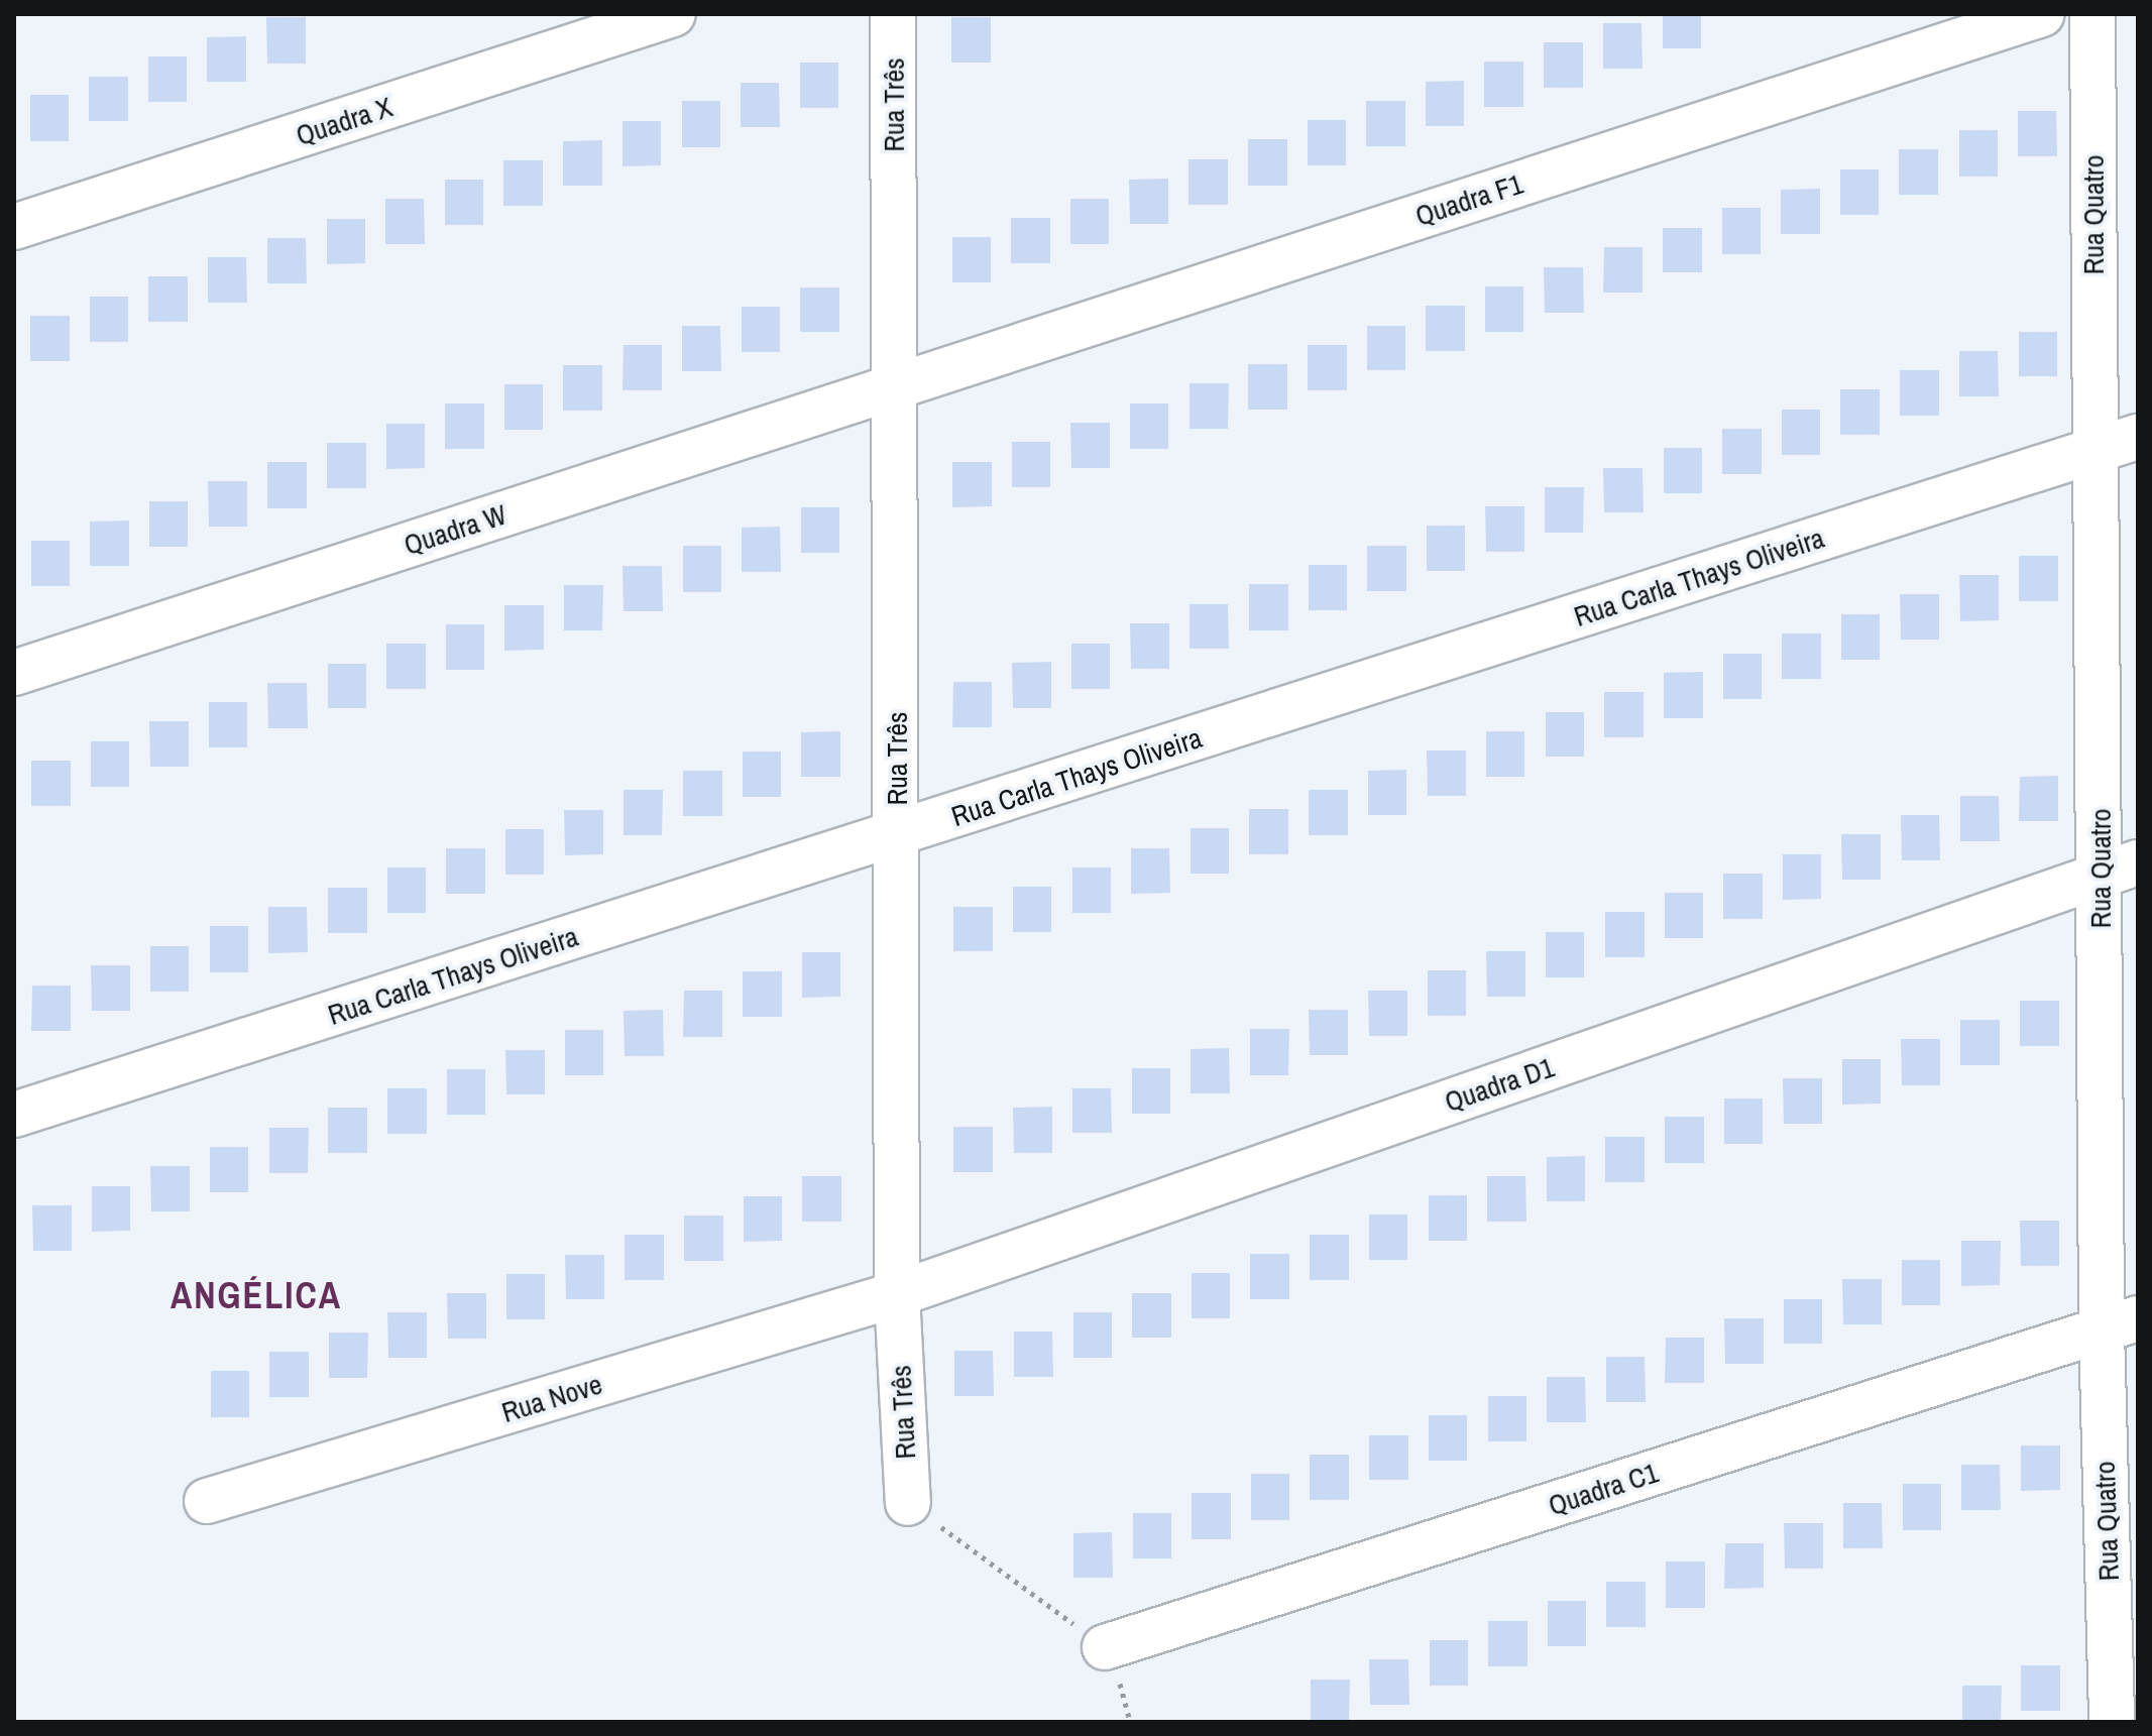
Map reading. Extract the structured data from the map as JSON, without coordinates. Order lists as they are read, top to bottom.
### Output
{
  "streets": {
    "street": [
      "Rua Três",
      "Quadra X",
      "Quadra F1",
      "Rua Quatro",
      "Quadra W",
      "Rua Carla Thays Oliveira",
      "Quadra D1",
      "Rua Nove",
      "Quadra C1"
    ]
  },
  "crossings": [
    ["Rua Três", "Quadra F1"],
    ["Rua Três", "Quadra W"],
    ["Rua Três", "Rua Carla Thays Oliveira"],
    ["Rua Três", "Quadra D1"],
    ["Rua Três", "Rua Nove"],
    ["Quadra F1", "Quadra W"],
    ["Rua Quatro", "Rua Carla Thays Oliveira"],
    ["Rua Quatro", "Quadra D1"],
    ["Rua Quatro", "Quadra C1"],
    ["Quadra D1", "Rua Nove"]
  ],
  "districts": ["ANGÉLICA"]
}
